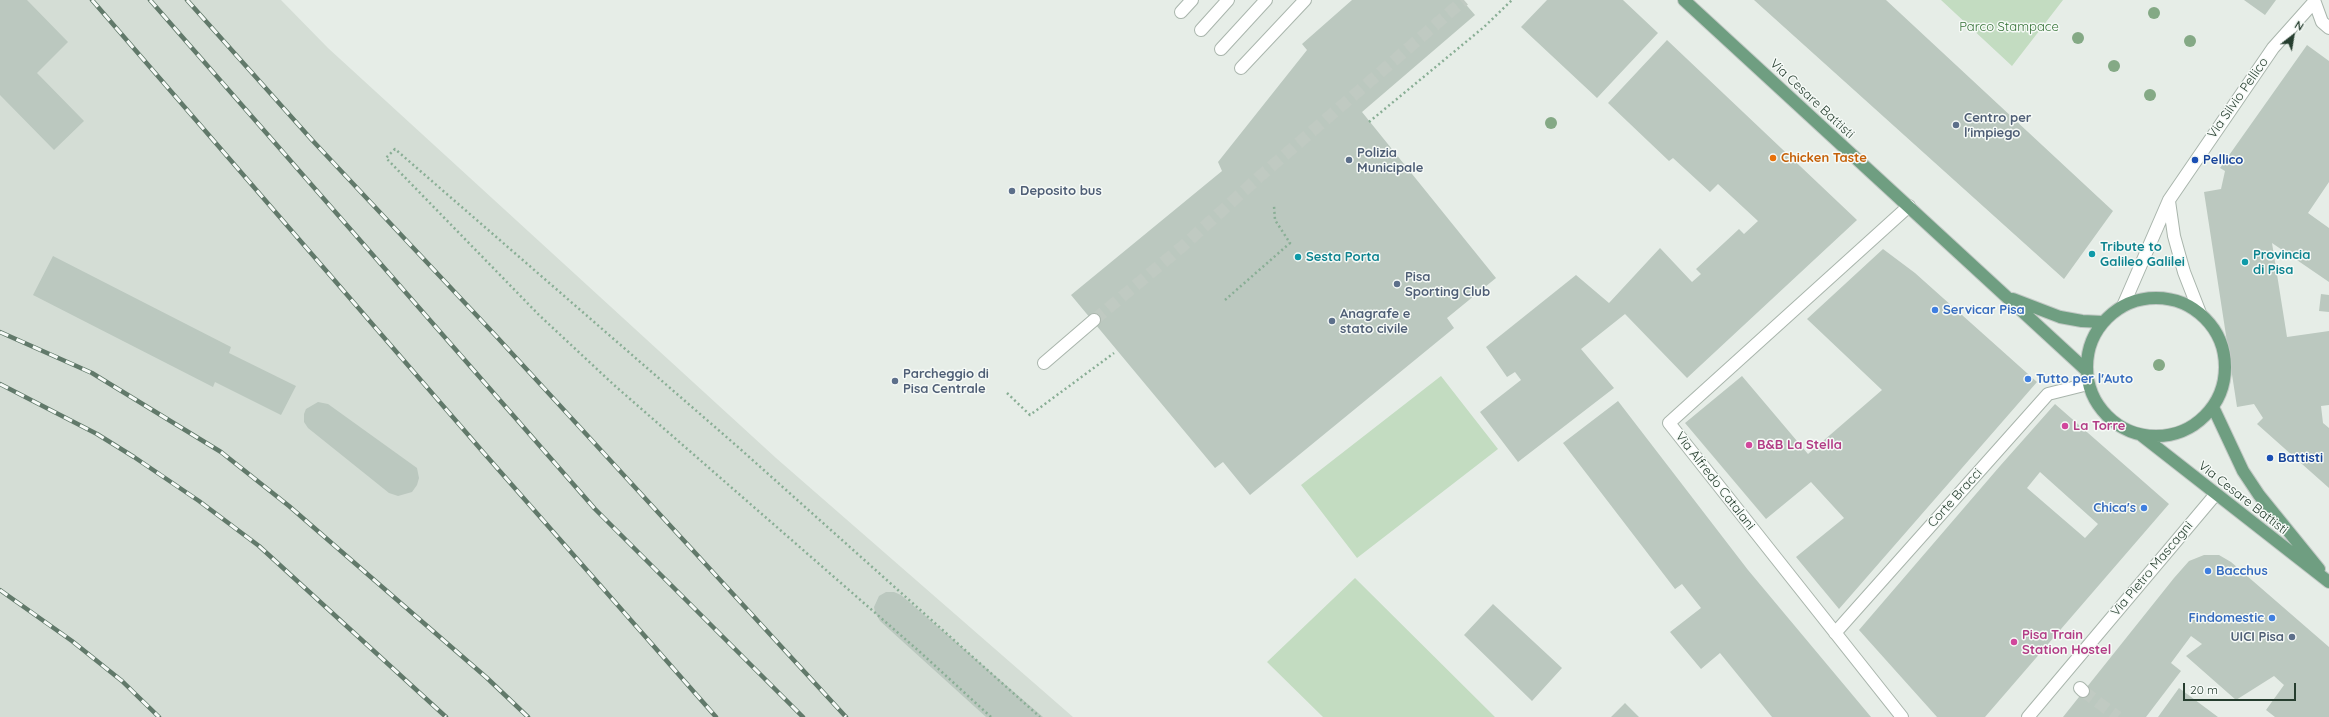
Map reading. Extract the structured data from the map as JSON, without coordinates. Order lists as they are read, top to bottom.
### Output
{
  "streets": {
    "main road": ["Via Cesare Battisti"],
    "street": [
      "Via Silvio Pellico",
      "Via Alfredo Catalani",
      "Corte Bracci",
      "Via Pietro Mascagni"
    ]
  },
  "crossings": [
    ["Via Silvio Pellico", "Via Cesare Battisti"],
    ["Via Silvio Pellico", "Corte Bracci"],
    ["Via Cesare Battisti", "Via Alfredo Catalani"],
    ["Via Cesare Battisti", "Corte Bracci"],
    ["Via Cesare Battisti", "Via Pietro Mascagni"],
    ["Via Alfredo Catalani", "Corte Bracci"]
  ],
  "parks": ["Parco Stampace"],
  "places": [
    "Centro per l'impiego",
    "Chicken Taste",
    "Polizia Municipale",
    "Pellico",
    "Deposito bus",
    "Tribute to Galileo Galilei",
    "Sesta Porta",
    "Provincia di Pisa",
    "Pisa Sporting Club",
    "Servicar Pisa",
    "Anagrafe e stato civile",
    "Tutto per l'Auto",
    "Parcheggio di Pisa Centrale",
    "La Torre",
    "B&B La Stella",
    "Battisti",
    "Chica's",
    "Bacchus",
    "Findomestic",
    "UICI Pisa",
    "Pisa Train Station Hostel"
  ],
  "scale_bar": "20 m",
  "north": "top right"
}
